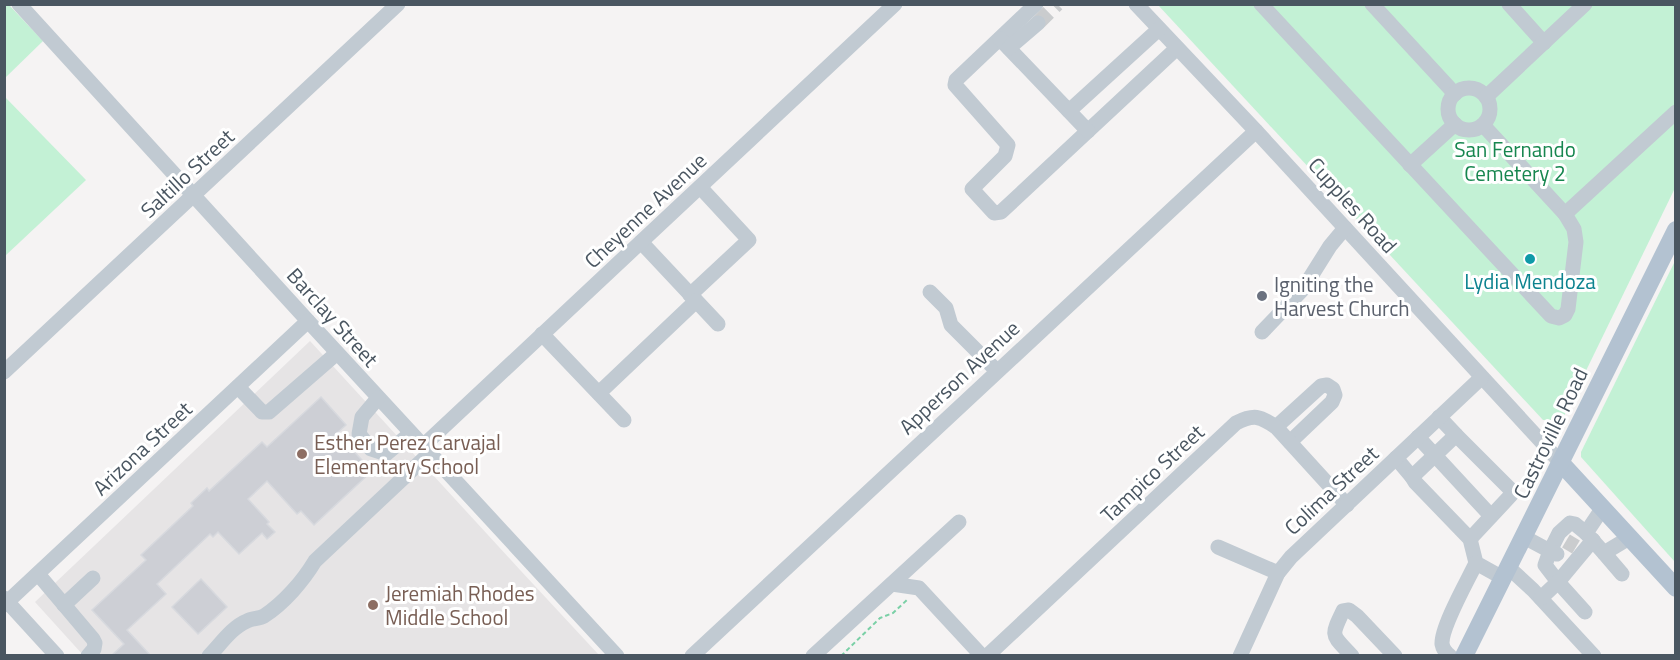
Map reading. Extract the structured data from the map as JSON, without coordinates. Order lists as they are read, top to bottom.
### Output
{
  "streets": {
    "main road": ["Castroville Road"],
    "street": [
      "Saltillo Street",
      "Cupples Road",
      "Cheyenne Avenue",
      "Barclay Street",
      "Apperson Avenue",
      "Arizona Street",
      "Tampico Street",
      "Colima Street"
    ]
  },
  "crossings": [
    ["Saltillo Street", "Barclay Street"],
    ["Cupples Road", "Apperson Avenue"],
    ["Cupples Road", "Castroville Road"],
    ["Cupples Road", "Colima Street"],
    ["Cheyenne Avenue", "Barclay Street"],
    ["Barclay Street", "Arizona Street"],
    ["Tampico Street", "Colima Street"]
  ],
  "parks": ["San Fernando Cemetery 2"],
  "places": [
    "Lydia Mendoza",
    "Igniting the Harvest Church",
    "Esther Perez Carvajal Elementary School",
    "Jeremiah Rhodes Middle School"
  ]
}
